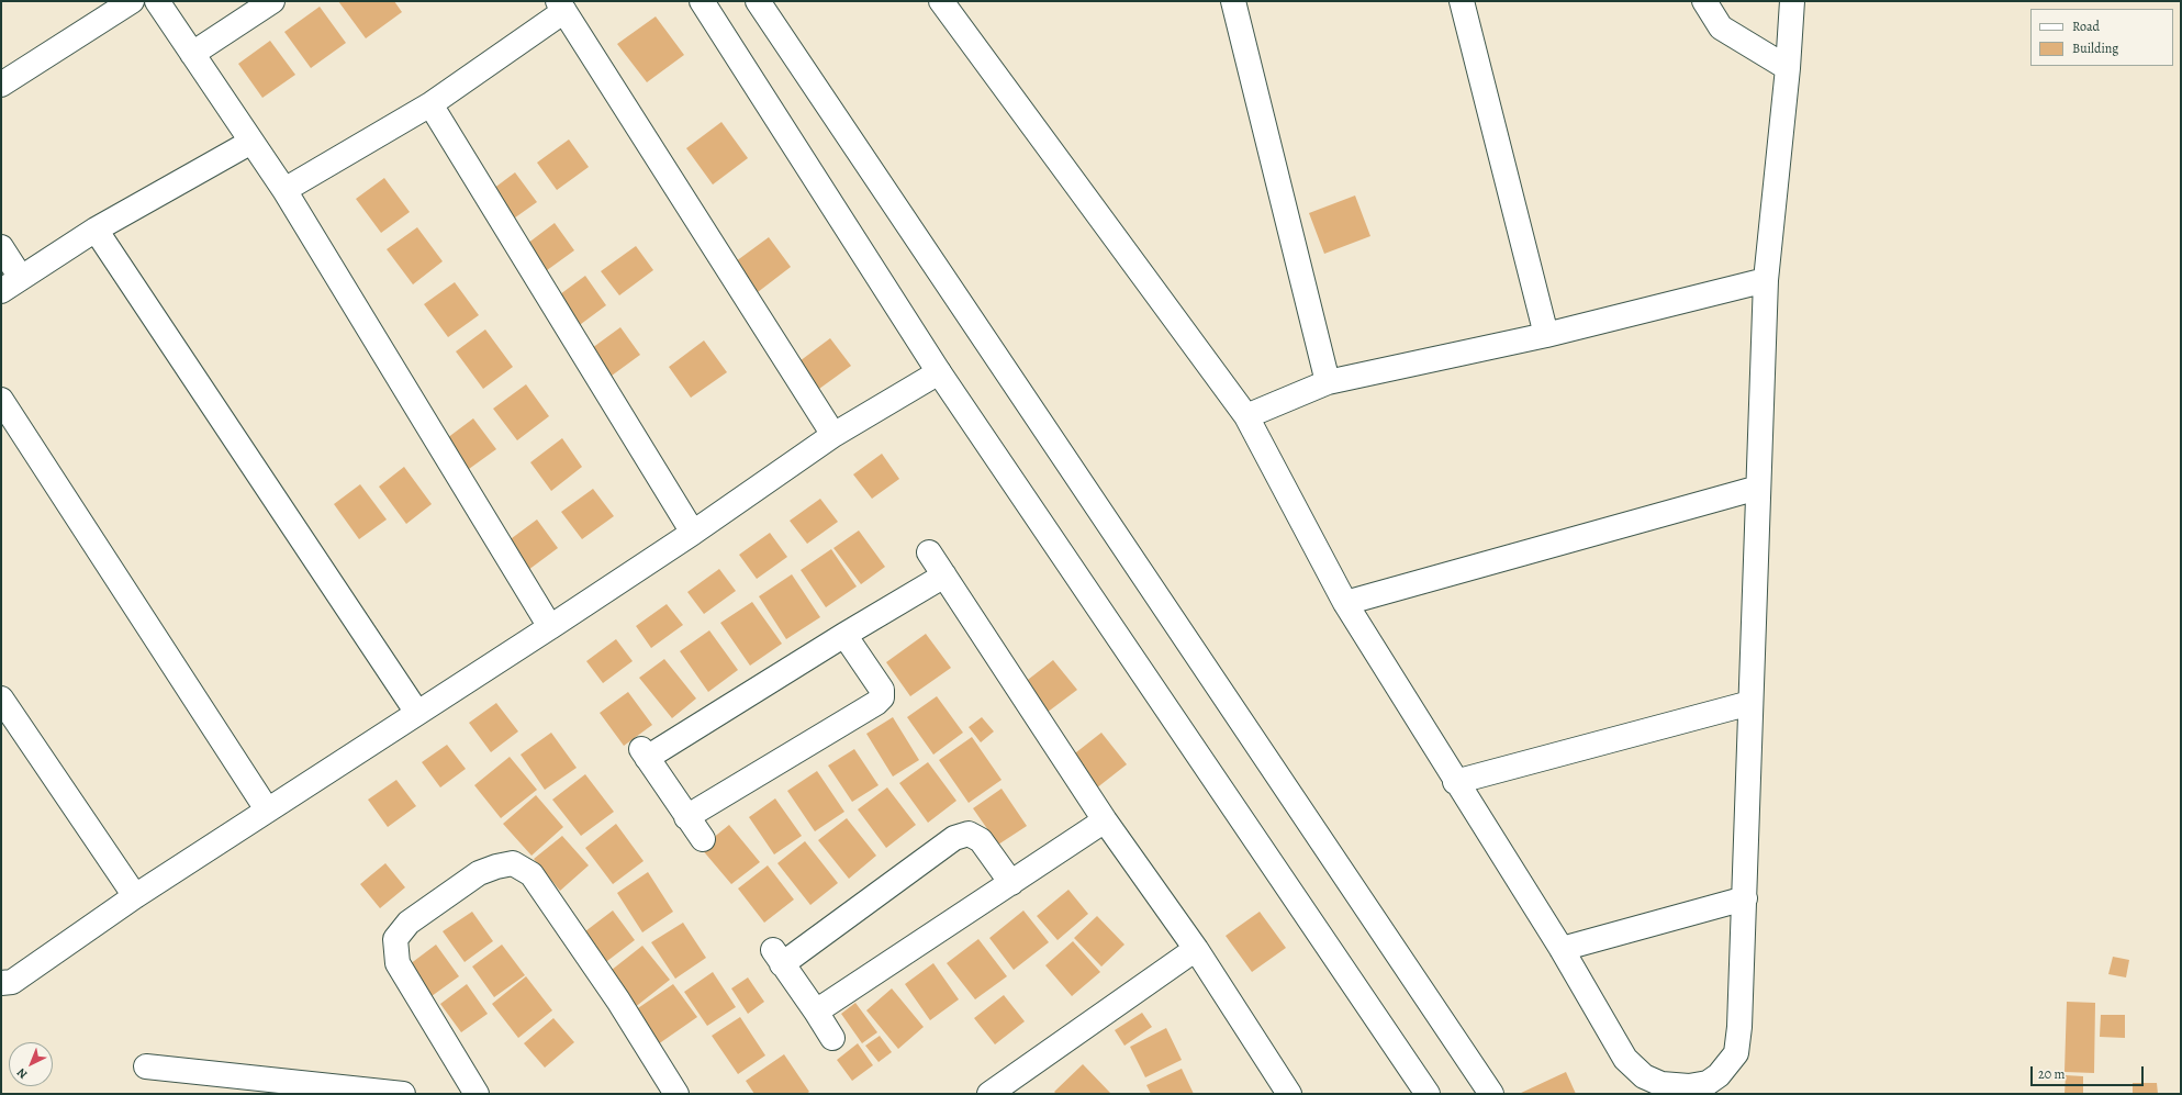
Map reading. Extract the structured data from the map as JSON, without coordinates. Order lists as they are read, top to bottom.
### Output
{
  "legend": ["Road", "Building"],
  "scale_bar": "20 m",
  "north": "bottom left"
}
